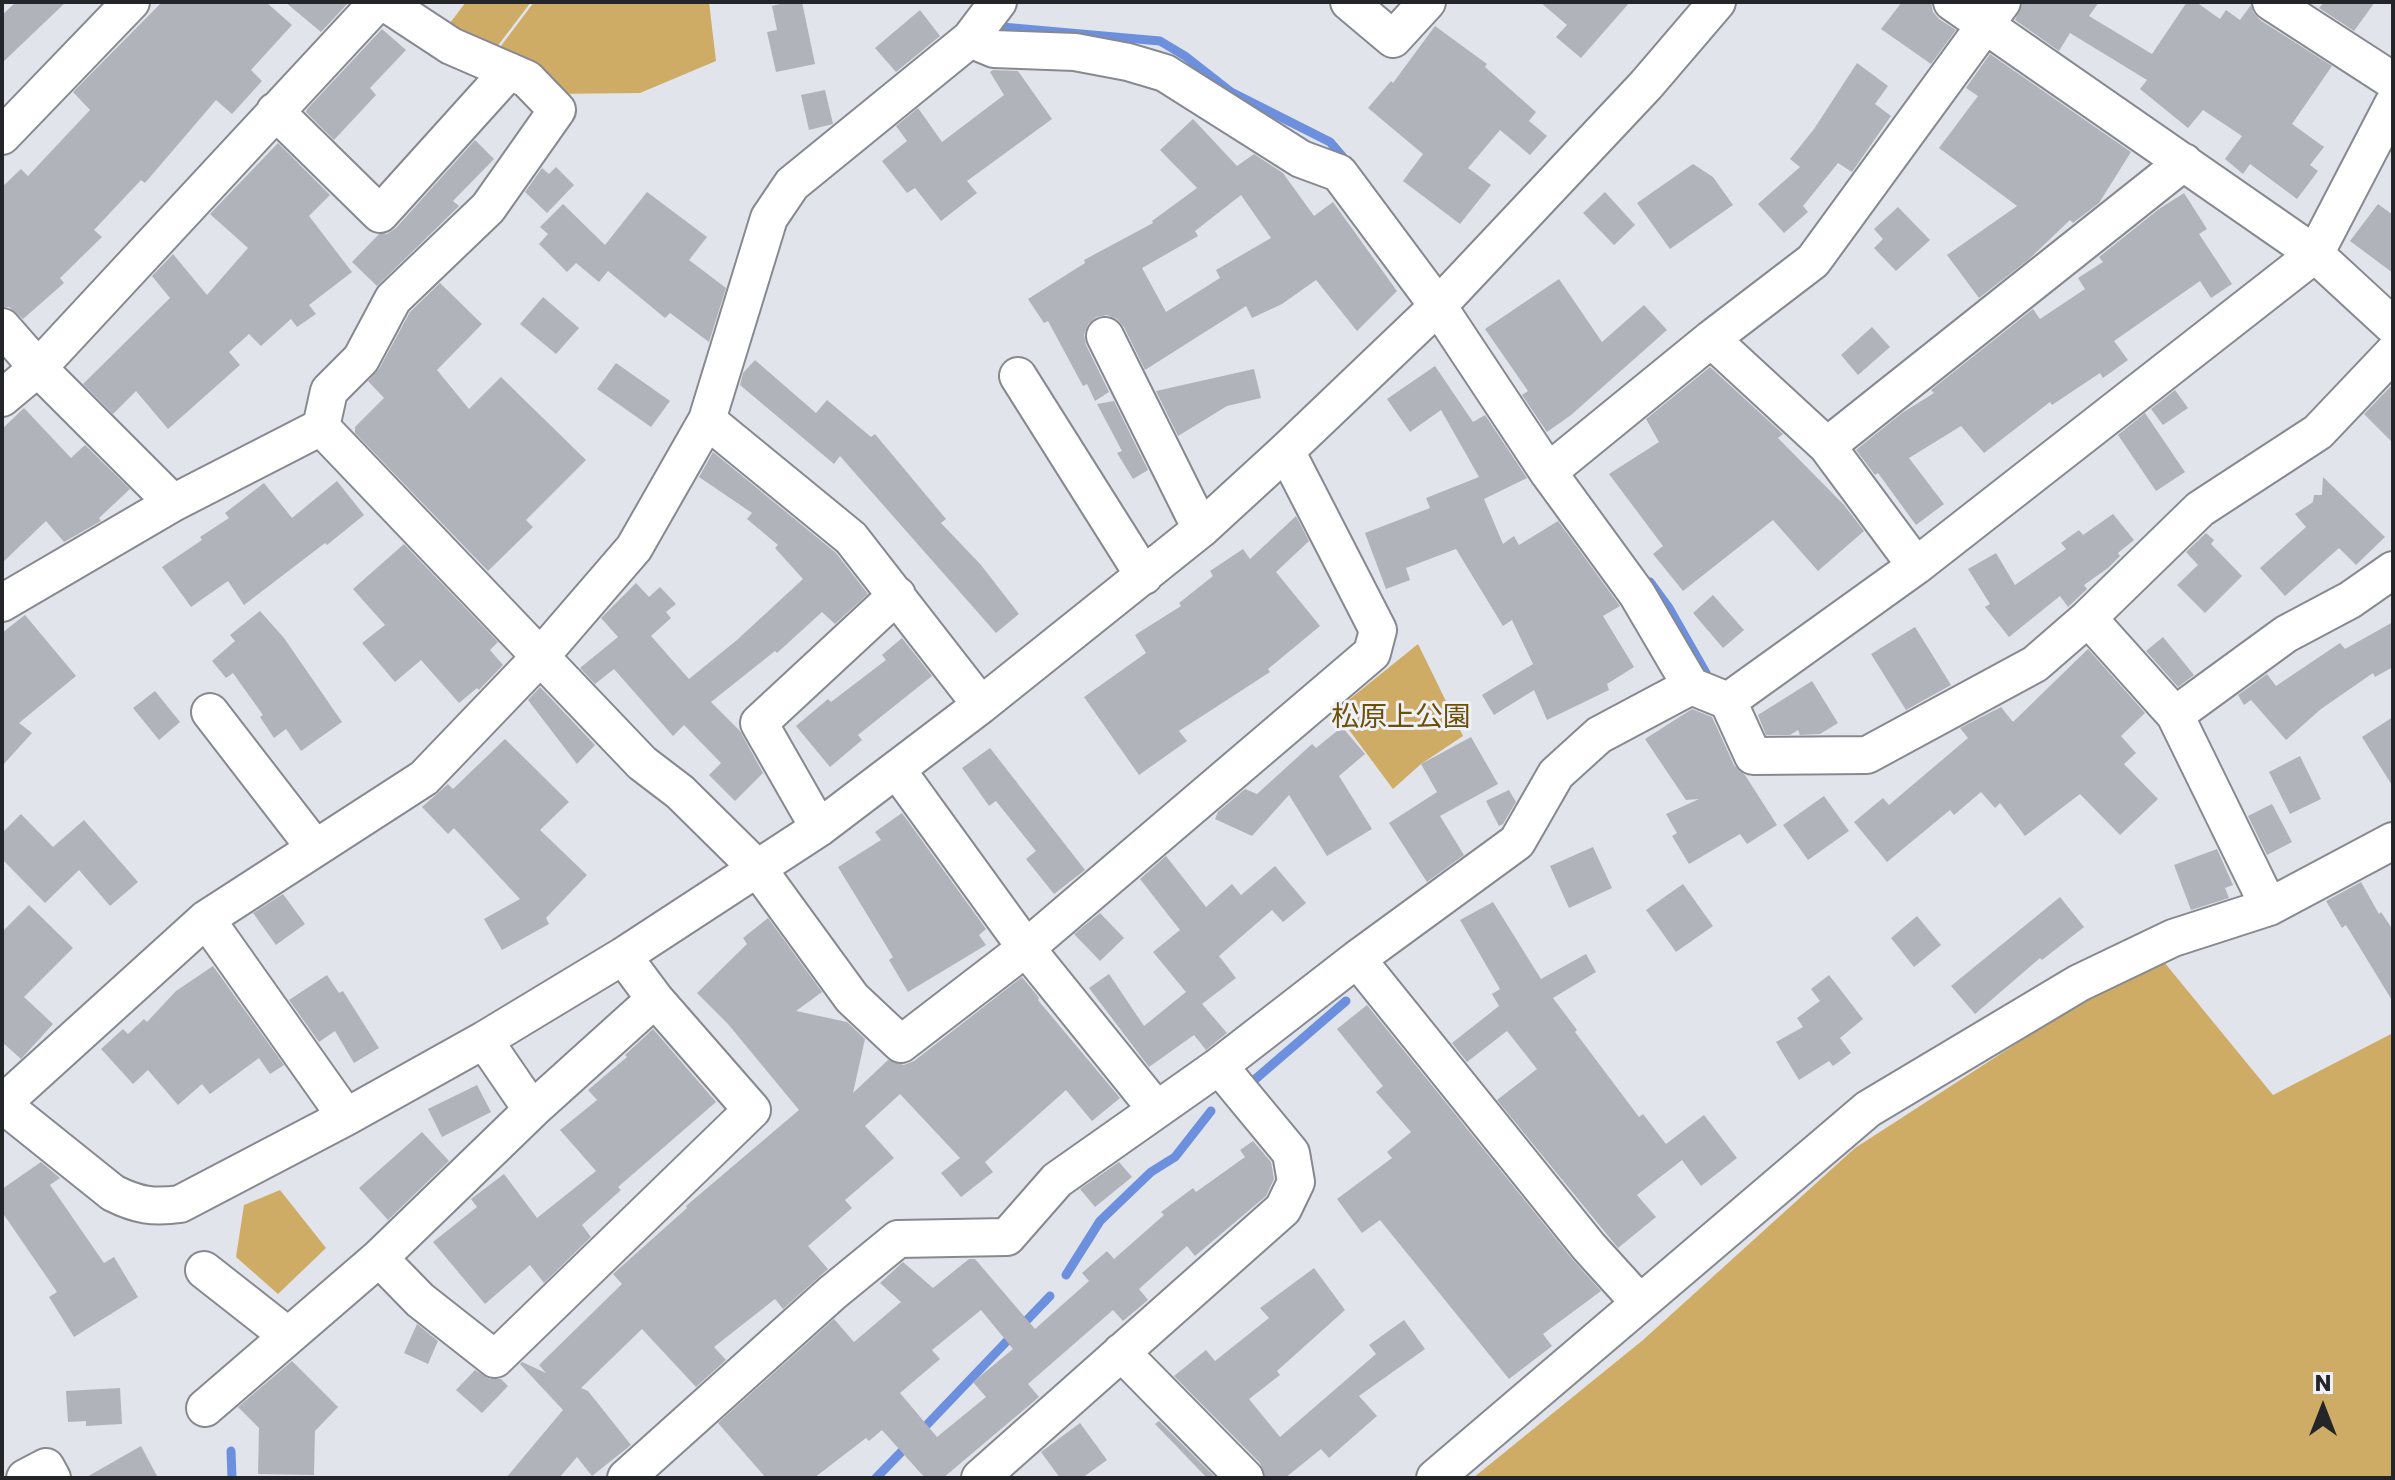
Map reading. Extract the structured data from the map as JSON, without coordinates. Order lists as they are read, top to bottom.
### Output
{
  "parks": ["松原上公園"],
  "north": "top"
}
